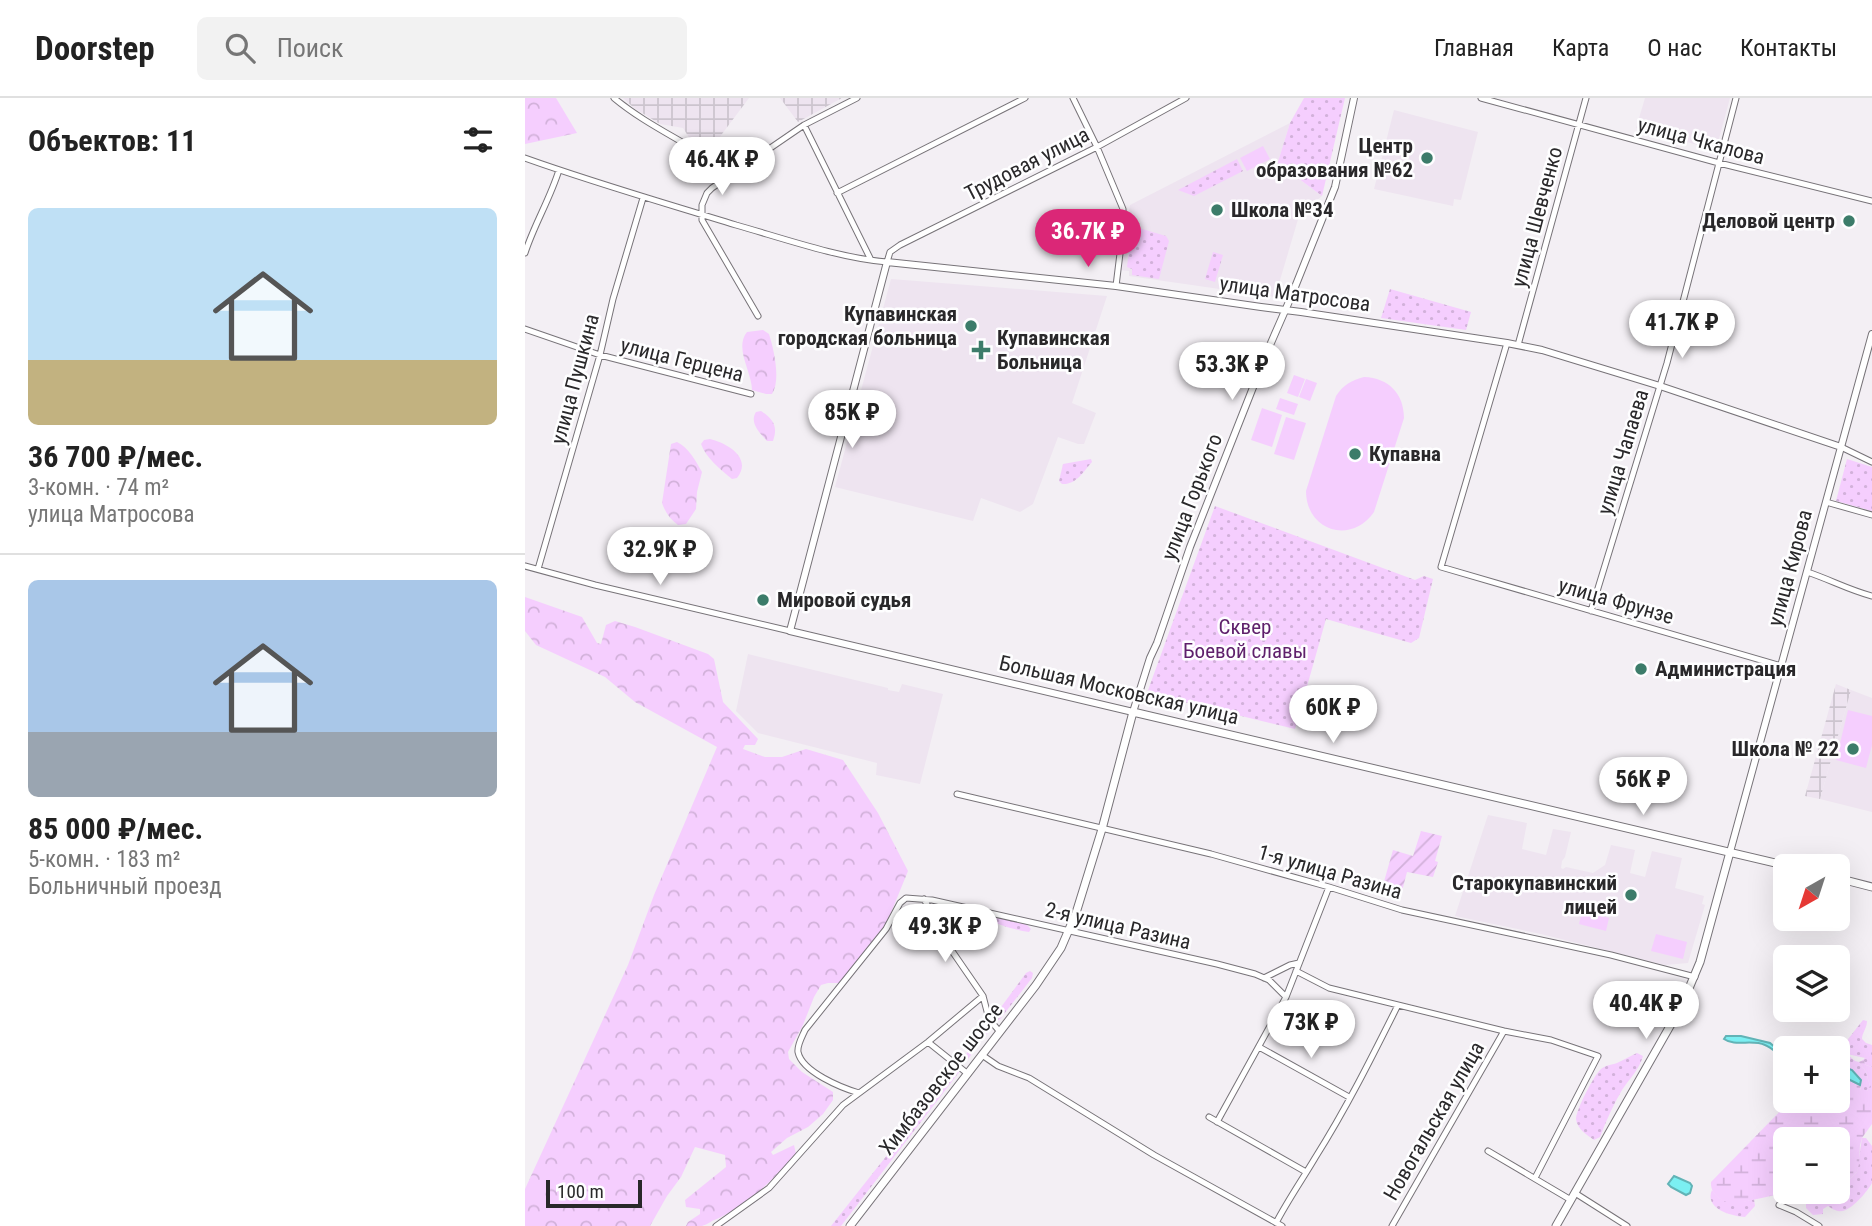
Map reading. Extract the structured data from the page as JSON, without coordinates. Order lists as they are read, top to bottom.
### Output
{
  "streets": {
    "main road": ["Большая Московская улица", "Химбазовское шоссе"],
    "street": [
      "улица Чкалова",
      "Трудовая улица",
      "улица Шевченко",
      "улица Матросова",
      "улица Герцена",
      "улица Пушкина",
      "улица Чапаева",
      "улица Горького",
      "улица Кирова",
      "улица Фрунзе",
      "1-я улица Разина",
      "2-я улица Разина",
      "Новогальская улица"
    ]
  },
  "crossings": [
    ["улица Чкалова", "улица Шевченко"],
    ["улица Чкалова", "улица Чапаева"],
    ["Трудовая улица", "улица Матросова"],
    ["улица Шевченко", "улица Матросова"],
    ["улица Матросова", "улица Пушкина"],
    ["улица Матросова", "улица Чапаева"],
    ["улица Матросова", "улица Горького"],
    ["улица Матросова", "улица Кирова"],
    ["улица Матросова", "улица Фрунзе"],
    ["улица Герцена", "улица Пушкина"],
    ["улица Пушкина", "Большая Московская улица"],
    ["улица Чапаева", "улица Фрунзе"],
    ["улица Горького", "Большая Московская улица"],
    ["улица Горького", "Химбазовское шоссе"],
    ["улица Кирова", "улица Фрунзе"],
    ["улица Кирова", "Большая Московская улица"],
    ["Большая Московская улица", "Химбазовское шоссе"],
    ["1-я улица Разина", "Химбазовское шоссе"],
    ["2-я улица Разина", "Химбазовское шоссе"]
  ],
  "parks": ["Сквер Боевой славы"],
  "places": {
    "other": [
      "Центр образования №62",
      "Школа №34",
      "Деловой центр",
      "Купавинская городская больница",
      "Купавна",
      "Мировой судья",
      "Администрация",
      "Школа № 22",
      "Старокупавинский лицей"
    ],
    "health": ["Купавинская Больница"]
  },
  "scale_bar": "100 m",
  "north": "bottom left",
  "page": {
    "header": "Doorstep",
    "search": "Поиск",
    "nav": [
      "Главная",
      "Карта",
      "О нас",
      "Контакты"
    ],
    "heading": "Объектов: 11",
    "price": [
      "46.4K ₽",
      "36.7K ₽",
      "41.7K ₽",
      "53.3K ₽",
      "85K ₽",
      "32.9K ₽",
      "60K ₽",
      "56K ₽",
      "49.3K ₽",
      "40.4K ₽",
      "73K ₽"
    ],
    "list": [
      {
        "name": "36 700 ₽/мес.",
        "note": "3-комн. · 74 m² · улица Матросова"
      },
      {
        "name": "85 000 ₽/мес.",
        "note": "5-комн. · 183 m² · Больничный проезд"
      }
    ],
    "map_buttons": ["+", "−"],
    "scale": "100 m"
  }
}
